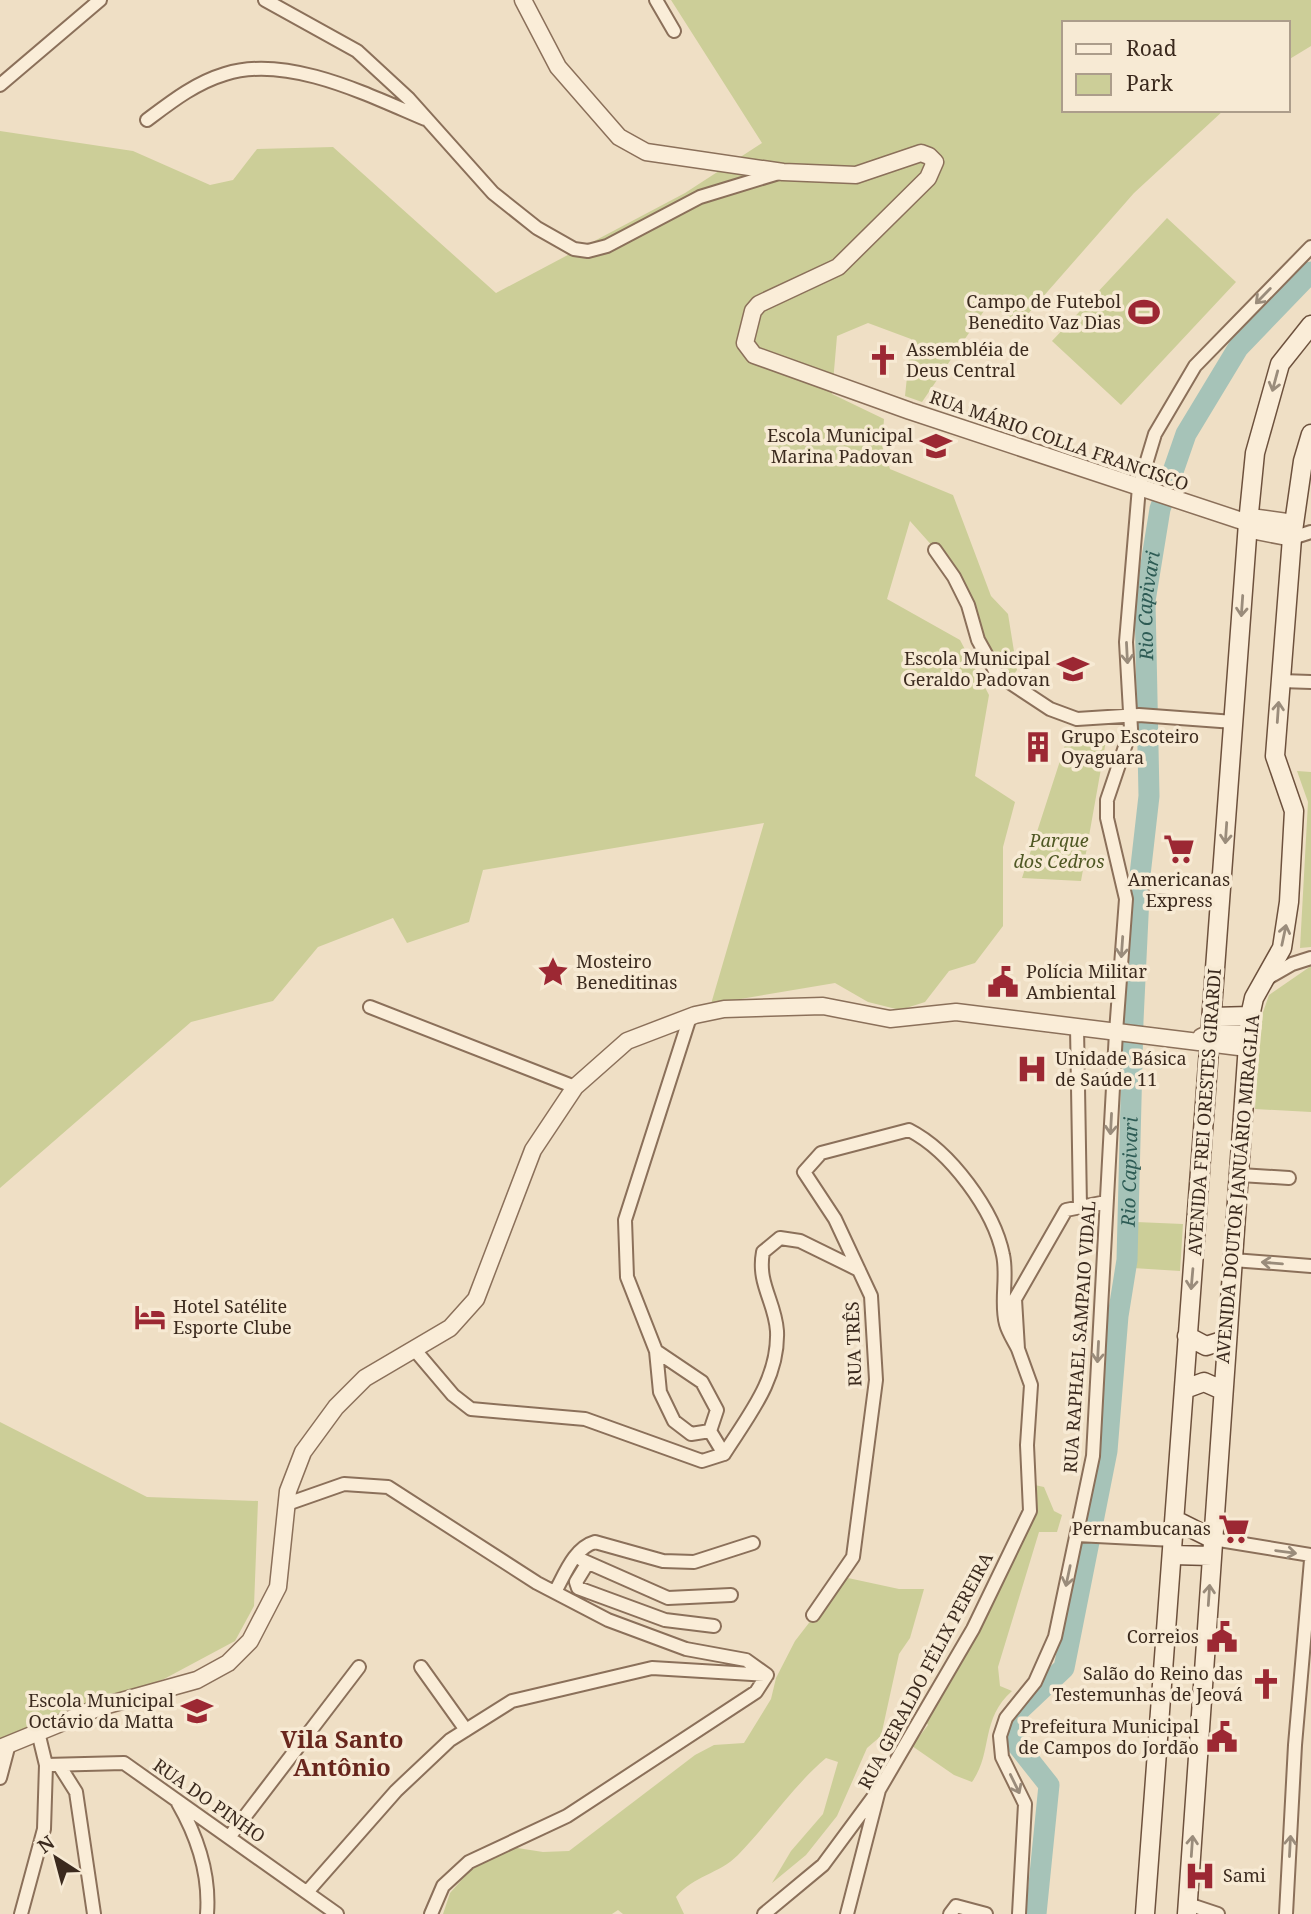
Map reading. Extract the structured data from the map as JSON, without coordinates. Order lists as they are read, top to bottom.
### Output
{
  "streets": {
    "main road": ["AVENIDA FREI ORESTES GIRARDI", "AVENIDA DOUTOR JANUÁRIO MIRAGLIA"],
    "street": [
      "RUA MÁRIO COLLA FRANCISCO",
      "RUA RAPHAEL SAMPAIO VIDAL",
      "RUA TRÊS",
      "RUA GERALDO FÉLIX PEREIRA",
      "RUA DO PINHO"
    ]
  },
  "crossings": [
    ["RUA MÁRIO COLLA FRANCISCO", "AVENIDA FREI ORESTES GIRARDI"],
    ["RUA MÁRIO COLLA FRANCISCO", "AVENIDA DOUTOR JANUÁRIO MIRAGLIA"],
    ["RUA MÁRIO COLLA FRANCISCO", "RUA RAPHAEL SAMPAIO VIDAL"],
    ["RUA TRÊS", "RUA GERALDO FÉLIX PEREIRA"]
  ],
  "one_way": ["AVENIDA FREI ORESTES GIRARDI", "AVENIDA DOUTOR JANUÁRIO MIRAGLIA", "RUA RAPHAEL SAMPAIO VIDAL"],
  "districts": ["Vila Santo Antônio"],
  "water": ["Rio Capivari"],
  "parks": ["Parque dos Cedros"],
  "places": {
    "sports": ["Campo de Futebol Benedito Vaz Dias"],
    "church": ["Assembléia de Deus Central", "Salão do Reino das Testemunhas de Jeová"],
    "school or university": ["Escola Municipal Marina Padovan", "Escola Municipal Geraldo Padovan", "Escola Municipal Octávio da Matta"],
    "building": ["Grupo Escoteiro Oyaguara"],
    "supermarket": ["Americanas Express", "Pernambucanas"],
    "place": ["Mosteiro Beneditinas"],
    "public building": ["Polícia Militar Ambiental", "Correios", "Prefeitura Municipal de Campos do Jordão"],
    "hospital": ["Unidade Básica de Saúde 11", "Sami"],
    "hotel": ["Hotel Satélite Esporte Clube"]
  },
  "legend": ["Road", "Park"],
  "north": "top left"
}
